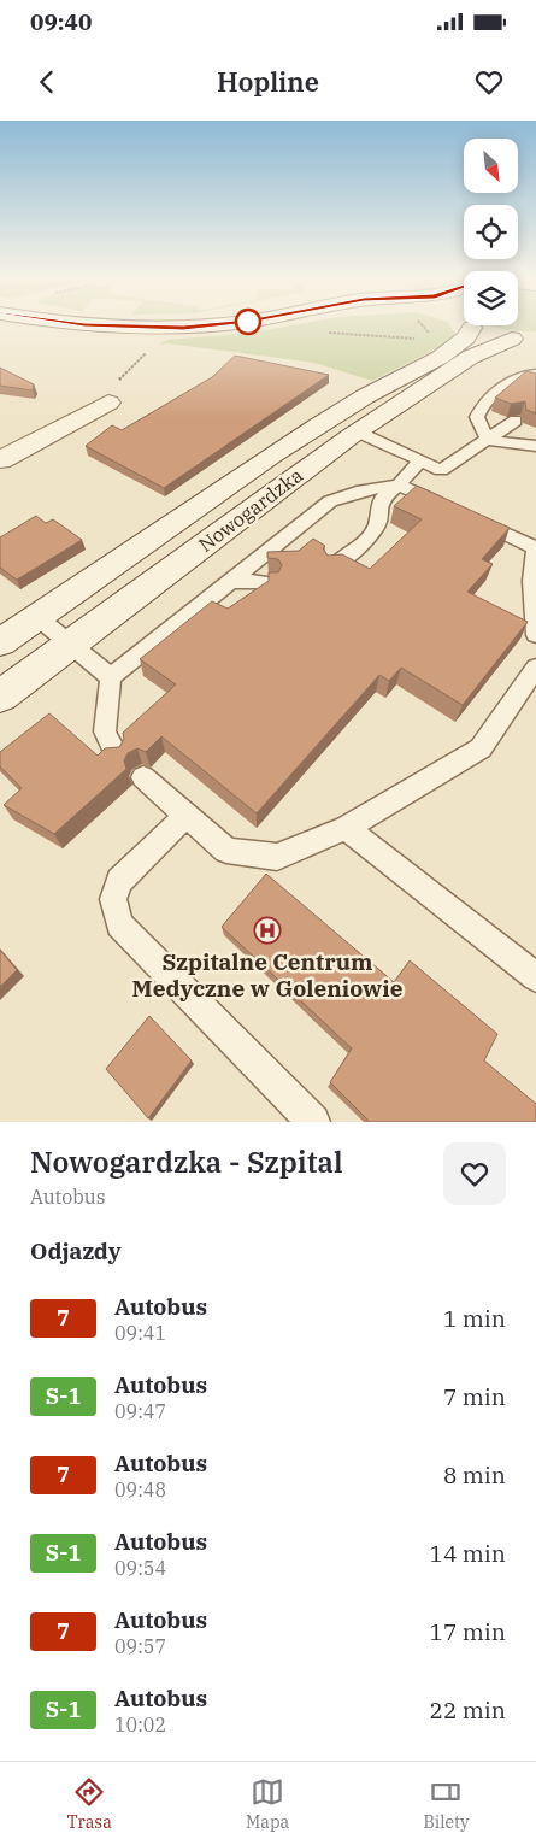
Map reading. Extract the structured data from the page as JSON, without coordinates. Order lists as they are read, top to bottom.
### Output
{
  "streets": {
    "street": ["Nowogardzka"]
  },
  "places": {
    "hospital": ["Szpitalne Centrum Medyczne w Goleniowie"]
  },
  "lines": ["bus line 7"],
  "north": "bottom right",
  "page": {
    "status": "09:40",
    "header": "Hopline",
    "heading": [
      ["Nowogardzka - Szpital", "Autobus"],
      "Odjazdy"
    ],
    "list": [
      {
        "mark": "7",
        "name": "Autobus",
        "note": "09:41",
        "value": "1 min"
      },
      {
        "mark": "S-1",
        "name": "Autobus",
        "note": "09:47",
        "value": "7 min"
      },
      {
        "mark": "7",
        "name": "Autobus",
        "note": "09:48",
        "value": "8 min"
      },
      {
        "mark": "S-1",
        "name": "Autobus",
        "note": "09:54",
        "value": "14 min"
      },
      {
        "mark": "7",
        "name": "Autobus",
        "note": "09:57",
        "value": "17 min"
      },
      {
        "mark": "S-1",
        "name": "Autobus",
        "note": "10:02",
        "value": "22 min"
      }
    ],
    "tabs": ["Trasa", "Mapa", "Bilety"]
  }
}
